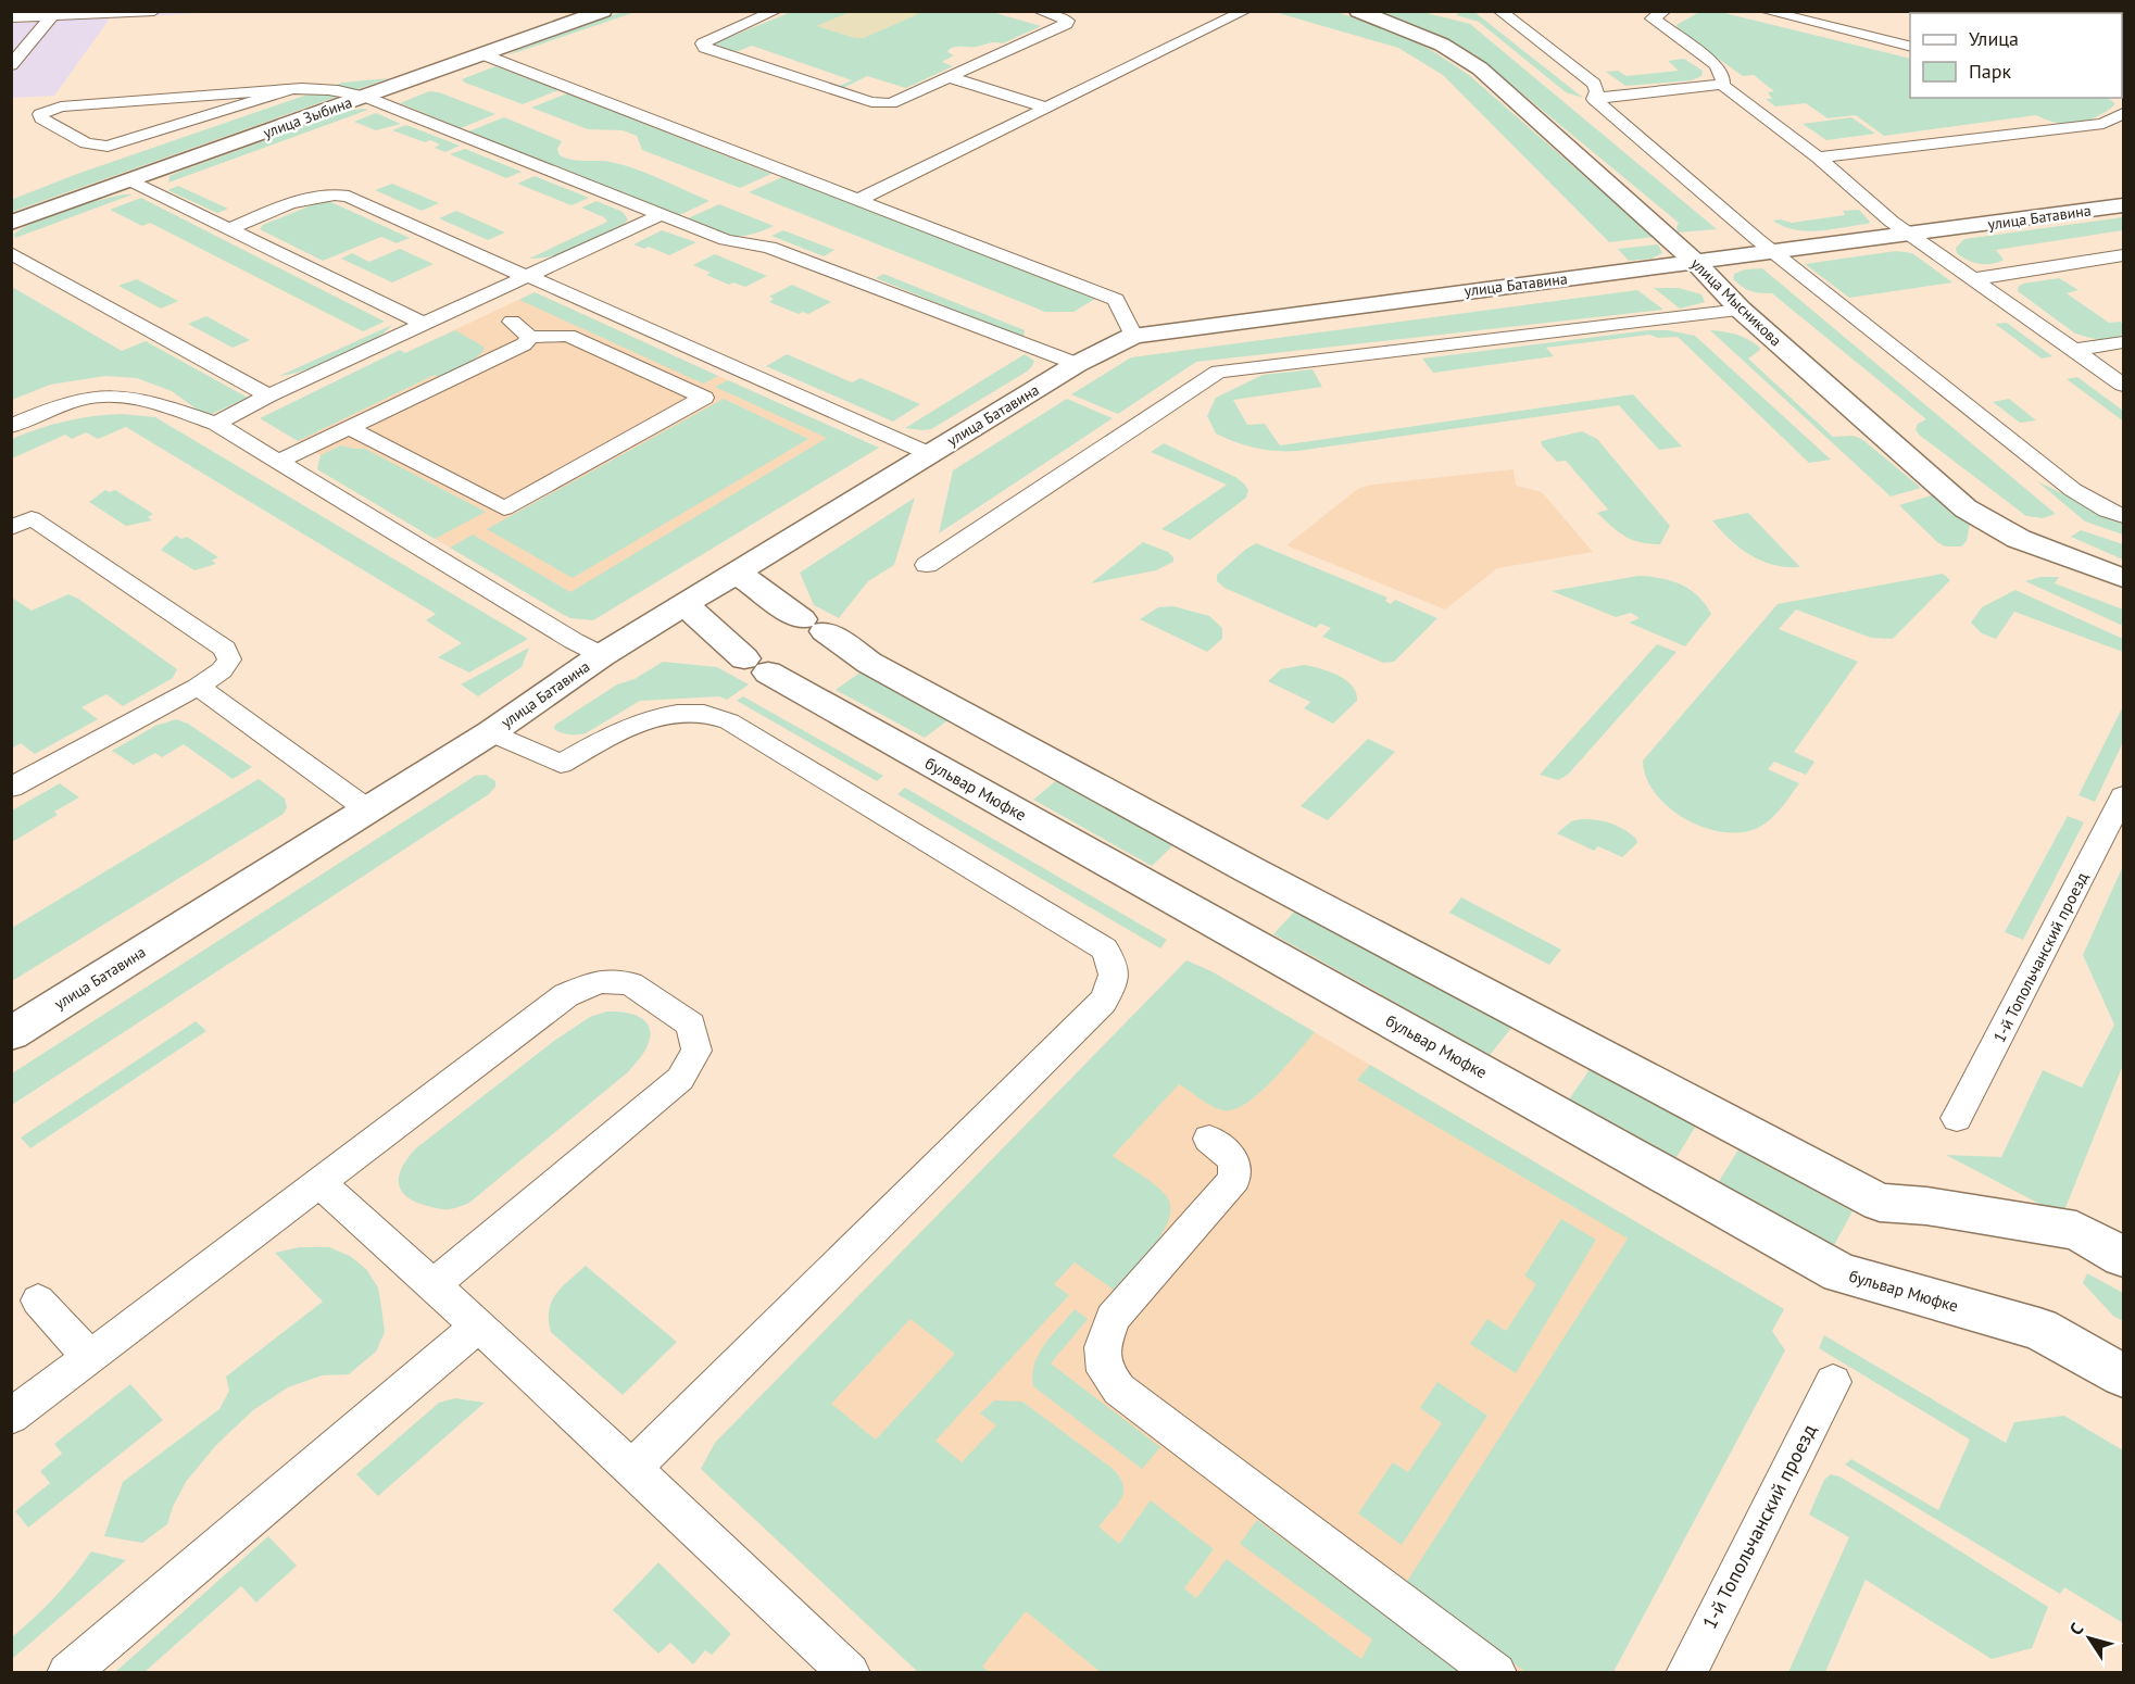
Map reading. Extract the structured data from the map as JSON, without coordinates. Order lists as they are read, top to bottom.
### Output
{
  "streets": {
    "street": [
      "улица Зыбина",
      "улица Батавина",
      "улица Мысникова",
      "бульвар Мюфке"
    ],
    "lane": ["1-й Топольчанский проезд"]
  },
  "crossings": [
    ["улица Батавина", "улица Мысникова"],
    ["улица Батавина", "бульвар Мюфке"]
  ],
  "legend": ["Улица", "Парк"],
  "north": "top left"
}
